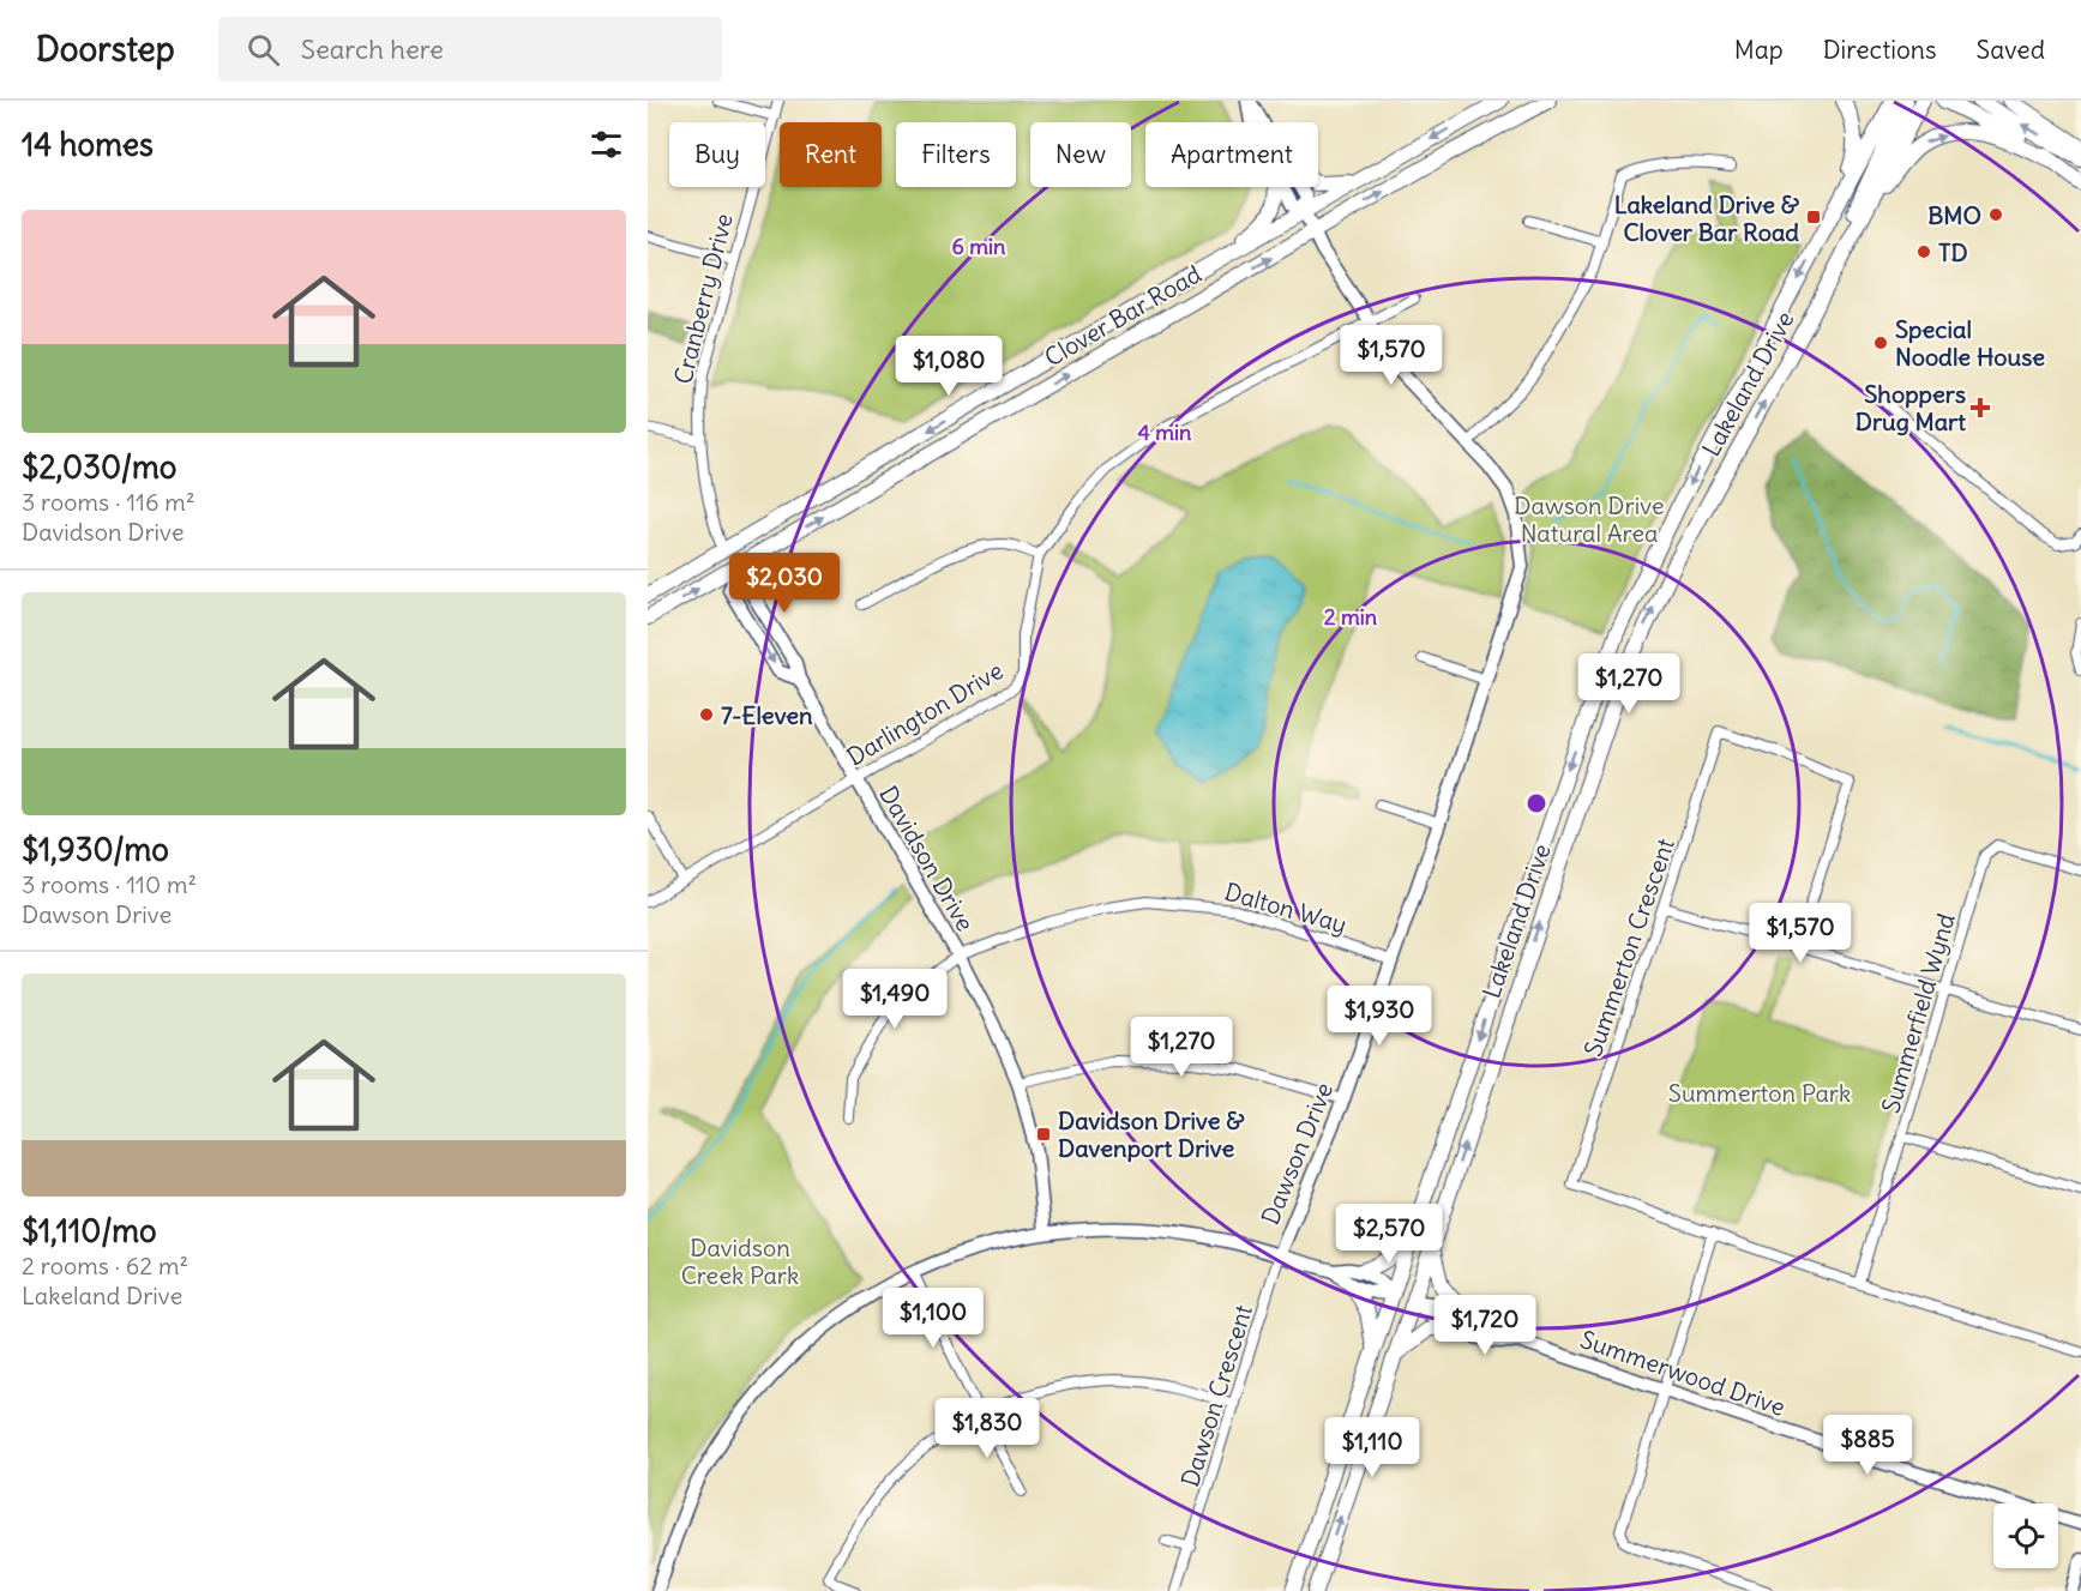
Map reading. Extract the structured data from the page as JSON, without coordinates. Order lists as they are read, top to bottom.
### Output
{
  "streets": {
    "main road": ["Clover Bar Road", "Lakeland Drive"],
    "street": [
      "Cranberry Drive",
      "Darlington Drive",
      "Davidson Drive",
      "Dalton Way",
      "Summerton Crescent",
      "Summerfield Wynd",
      "Dawson Drive",
      "Summerwood Drive",
      "Dawson Crescent"
    ]
  },
  "crossings": [
    ["Cranberry Drive", "Clover Bar Road"],
    ["Clover Bar Road", "Davidson Drive"],
    ["Clover Bar Road", "Dawson Drive"],
    ["Lakeland Drive", "Summerwood Drive"],
    ["Darlington Drive", "Davidson Drive"],
    ["Darlington Drive", "Dawson Drive"],
    ["Davidson Drive", "Dalton Way"],
    ["Dalton Way", "Dawson Drive"],
    ["Summerton Crescent", "Summerfield Wynd"],
    ["Dawson Drive", "Dawson Crescent"]
  ],
  "parks": ["Dawson Drive Natural Area", "Summerton Park", "Davidson Creek Park"],
  "places": {
    "other": [
      "BMO",
      "TD",
      "Special Noodle House",
      "7-Eleven"
    ],
    "transit": ["Lakeland Drive & Clover Bar Road", "Davidson Drive & Davenport Drive"],
    "health": ["Shoppers Drug Mart"]
  },
  "page": {
    "header": "Doorstep",
    "search": "Search here",
    "nav": ["Map", "Directions", "Saved"],
    "heading": "14 homes",
    "chip": [
      "Buy",
      "Rent",
      "Filters",
      "New",
      "Apartment"
    ],
    "list": [
      {
        "name": "$2,030/mo",
        "note": "3 rooms · 116 m² · Davidson Drive"
      },
      {
        "name": "$1,930/mo",
        "note": "3 rooms · 110 m² · Dawson Drive"
      },
      {
        "name": "$1,110/mo",
        "note": "2 rooms · 62 m² · Lakeland Drive"
      }
    ],
    "price": [
      "$1,570",
      "$1,080",
      "$2,030",
      "$1,270",
      "$1,570",
      "$1,490",
      "$1,930",
      "$1,270",
      "$2,570",
      "$1,100",
      "$1,720",
      "$1,830",
      "$885",
      "$1,110"
    ]
  },
  "rings": ["6 min", "4 min", "2 min"]
}
